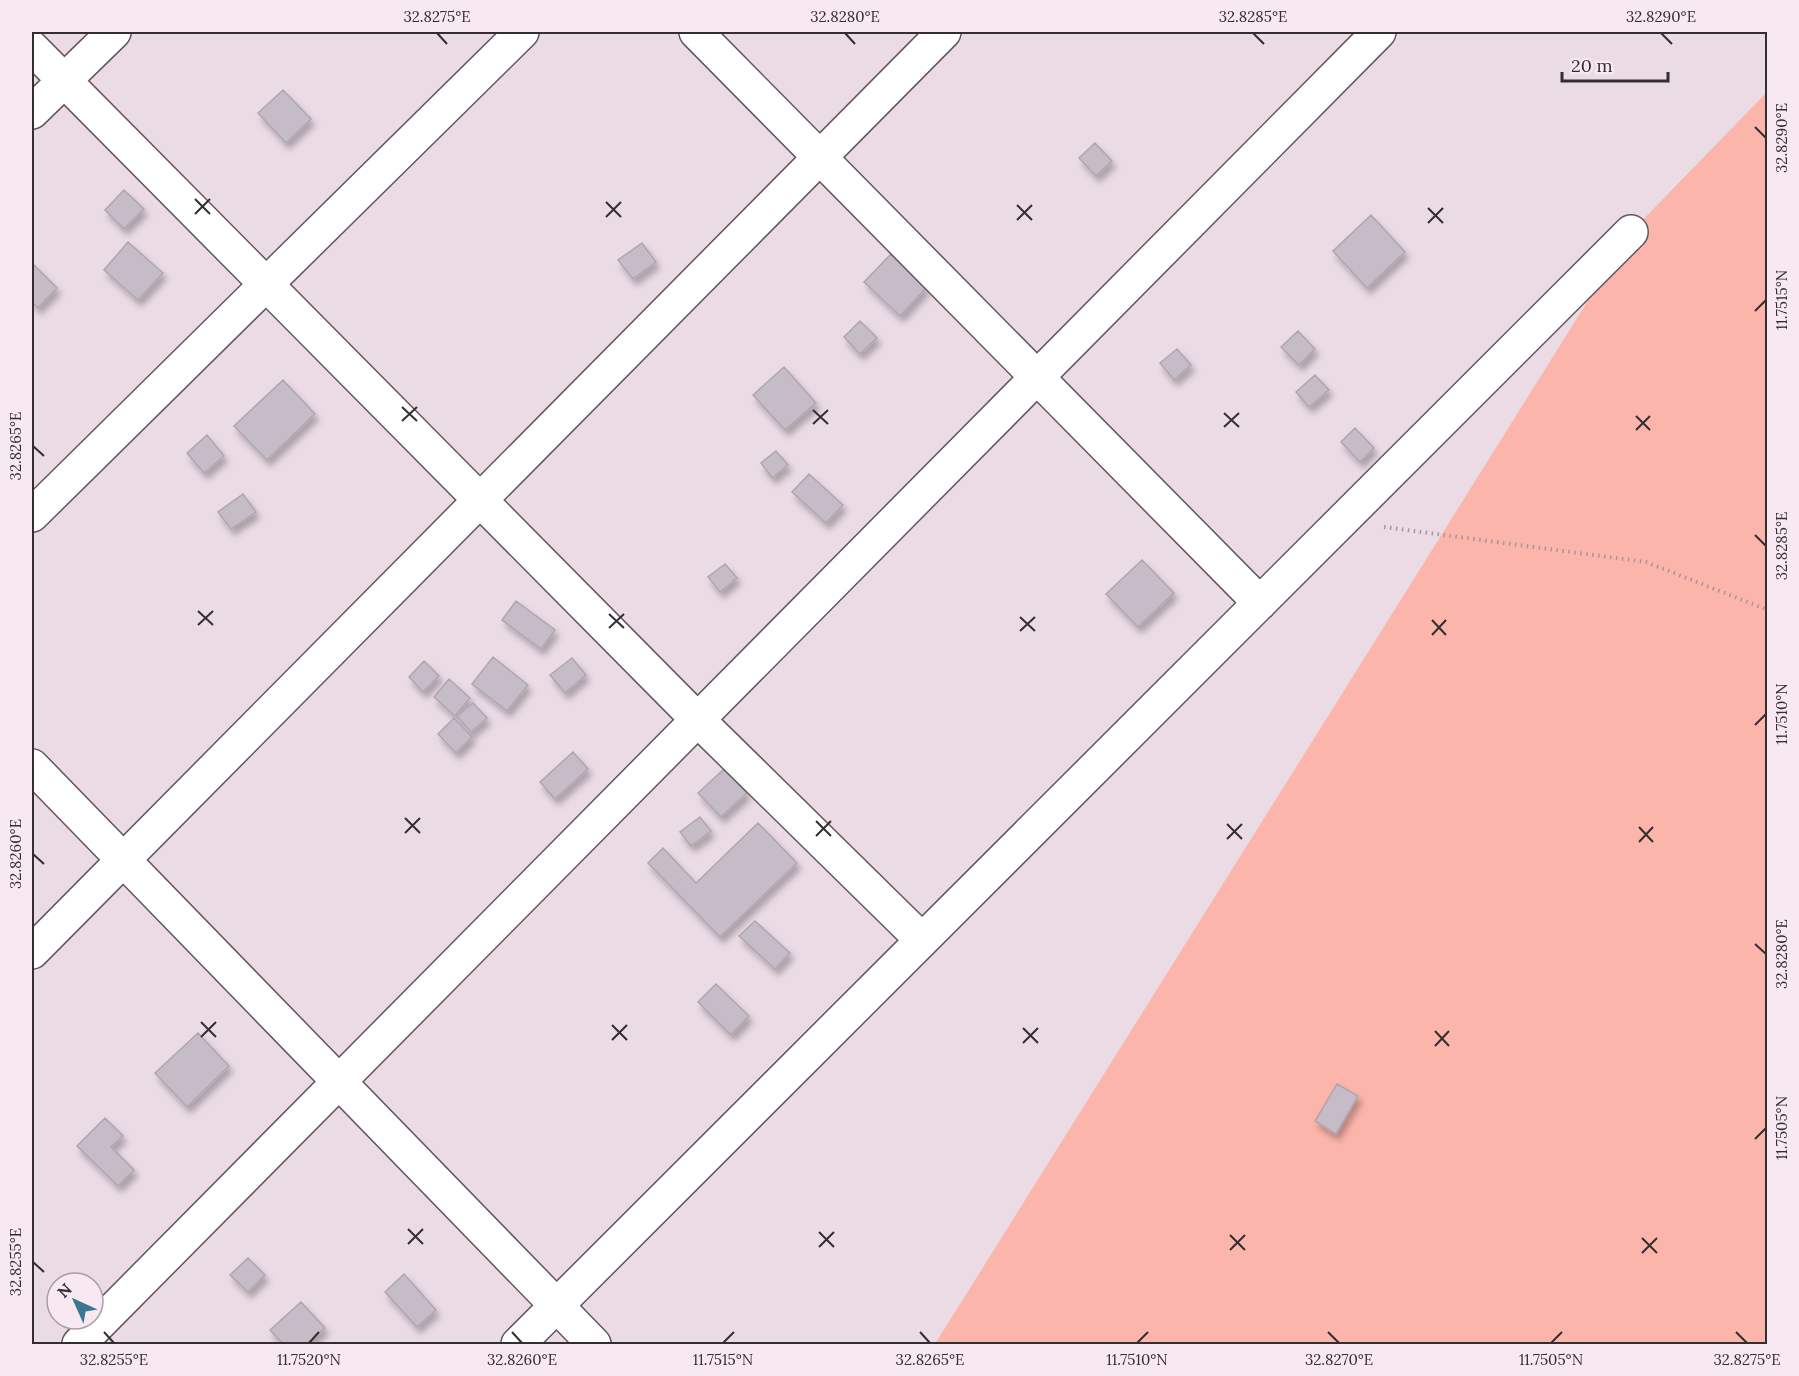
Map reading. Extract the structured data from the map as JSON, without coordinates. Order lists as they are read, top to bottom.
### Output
{
  "scale_bar": "20 m",
  "north": "top left",
  "coordinates": [
    "32.8275°E",
    "32.8280°E",
    "32.8285°E",
    "32.8290°E",
    "11.7515°N",
    "32.8265°E",
    "11.7510°N",
    "32.8260°E",
    "11.7505°N",
    "32.8255°E",
    "11.7520°N",
    "32.8270°E"
  ]
}
